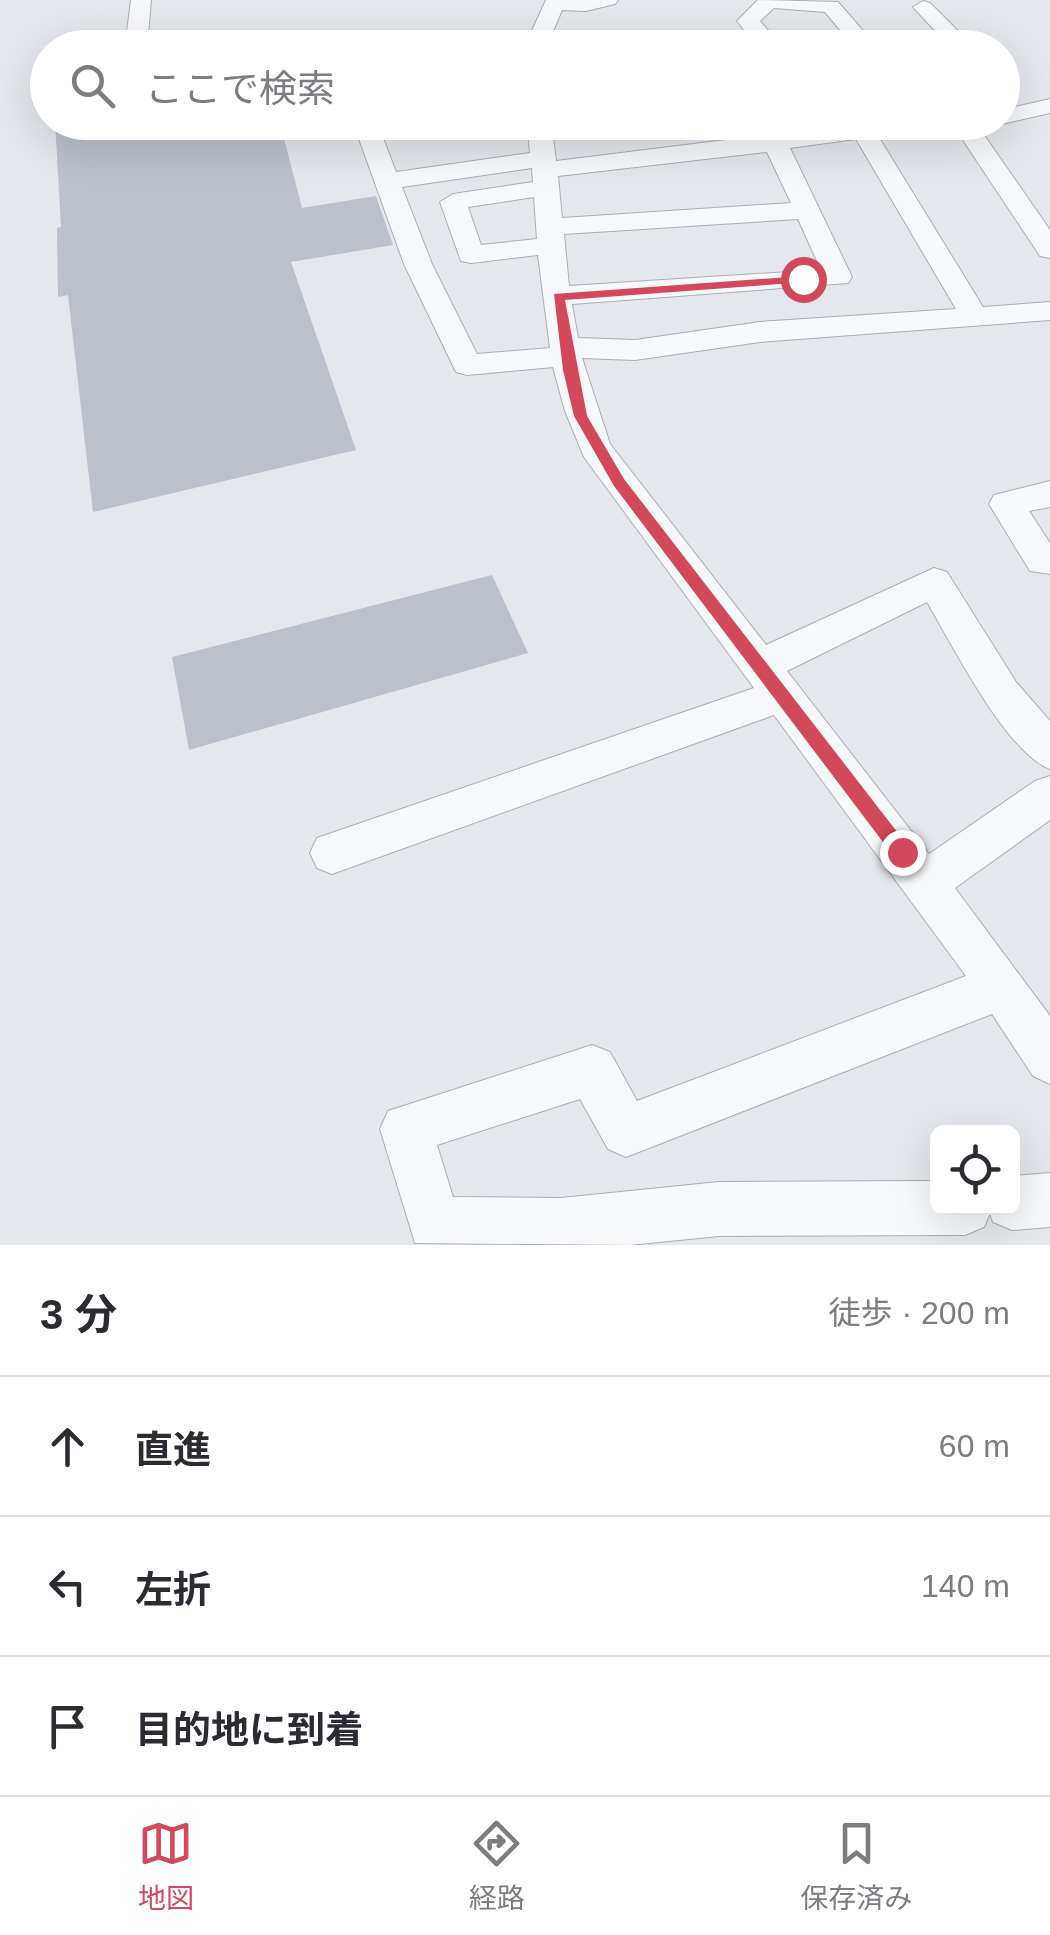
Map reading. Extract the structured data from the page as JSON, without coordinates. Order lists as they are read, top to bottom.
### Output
{
  "page": {
    "search": "ここで検索",
    "heading": ["3 分", "徒歩 · 200 m"],
    "list": [
      ["直進", "60 m"],
      ["左折", "140 m"],
      "目的地に到着"
    ],
    "nav": ["地図", "経路", "保存済み"]
  }
}
